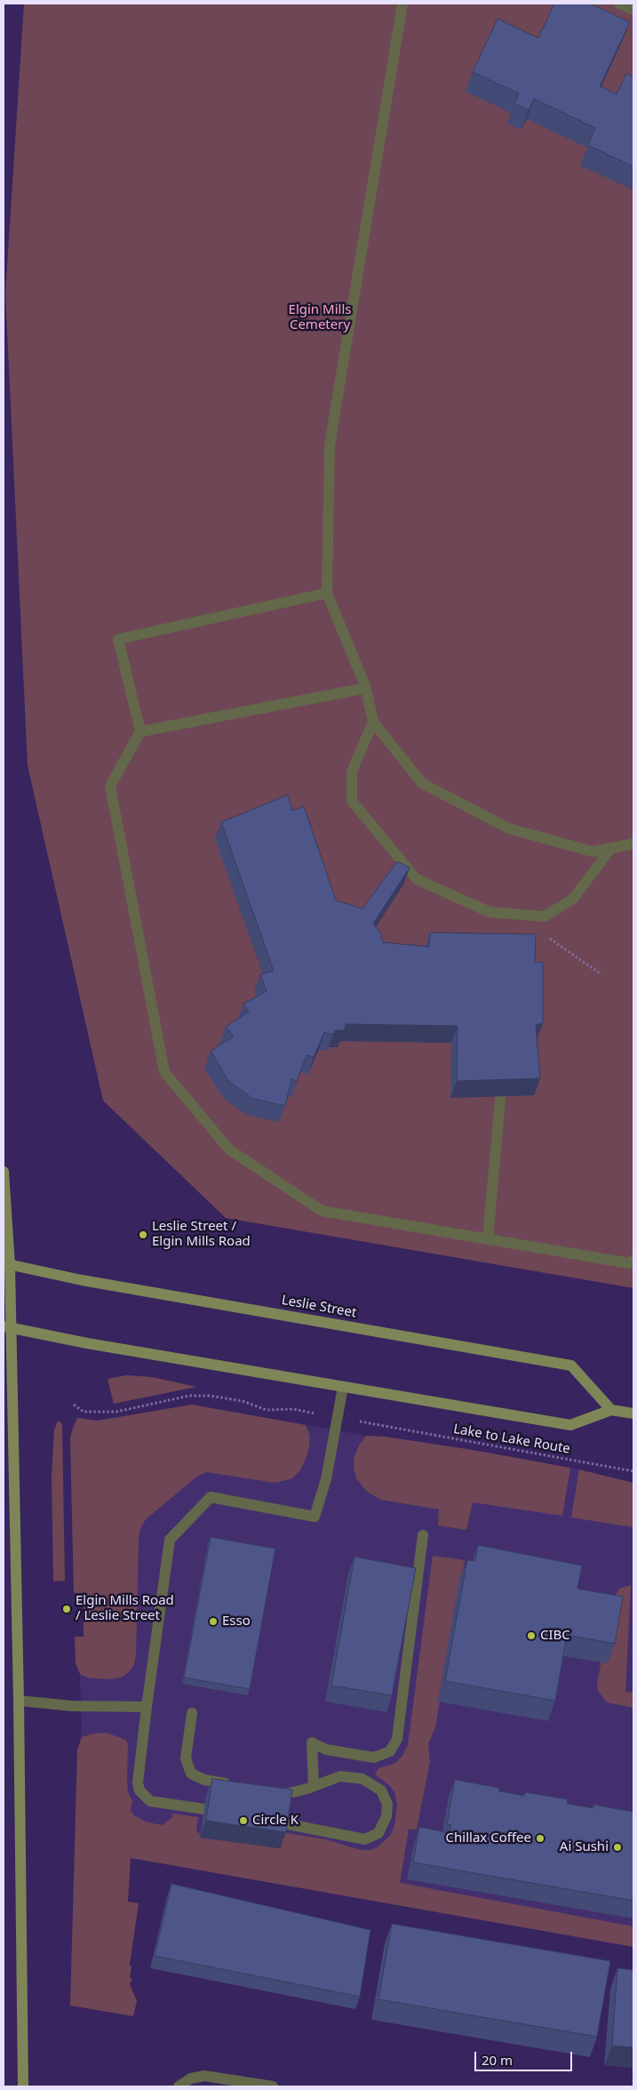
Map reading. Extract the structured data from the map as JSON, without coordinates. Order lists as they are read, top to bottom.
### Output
{
  "streets": {
    "main road": ["Leslie Street"],
    "path": ["Lake to Lake Route"]
  },
  "parks": ["Elgin Mills Cemetery"],
  "places": [
    "Leslie Street / Elgin Mills Road",
    "Elgin Mills Road / Leslie Street",
    "Esso",
    "CIBC",
    "Circle K",
    "Chillax Coffee",
    "Ai Sushi"
  ],
  "scale_bar": "20 m"
}
